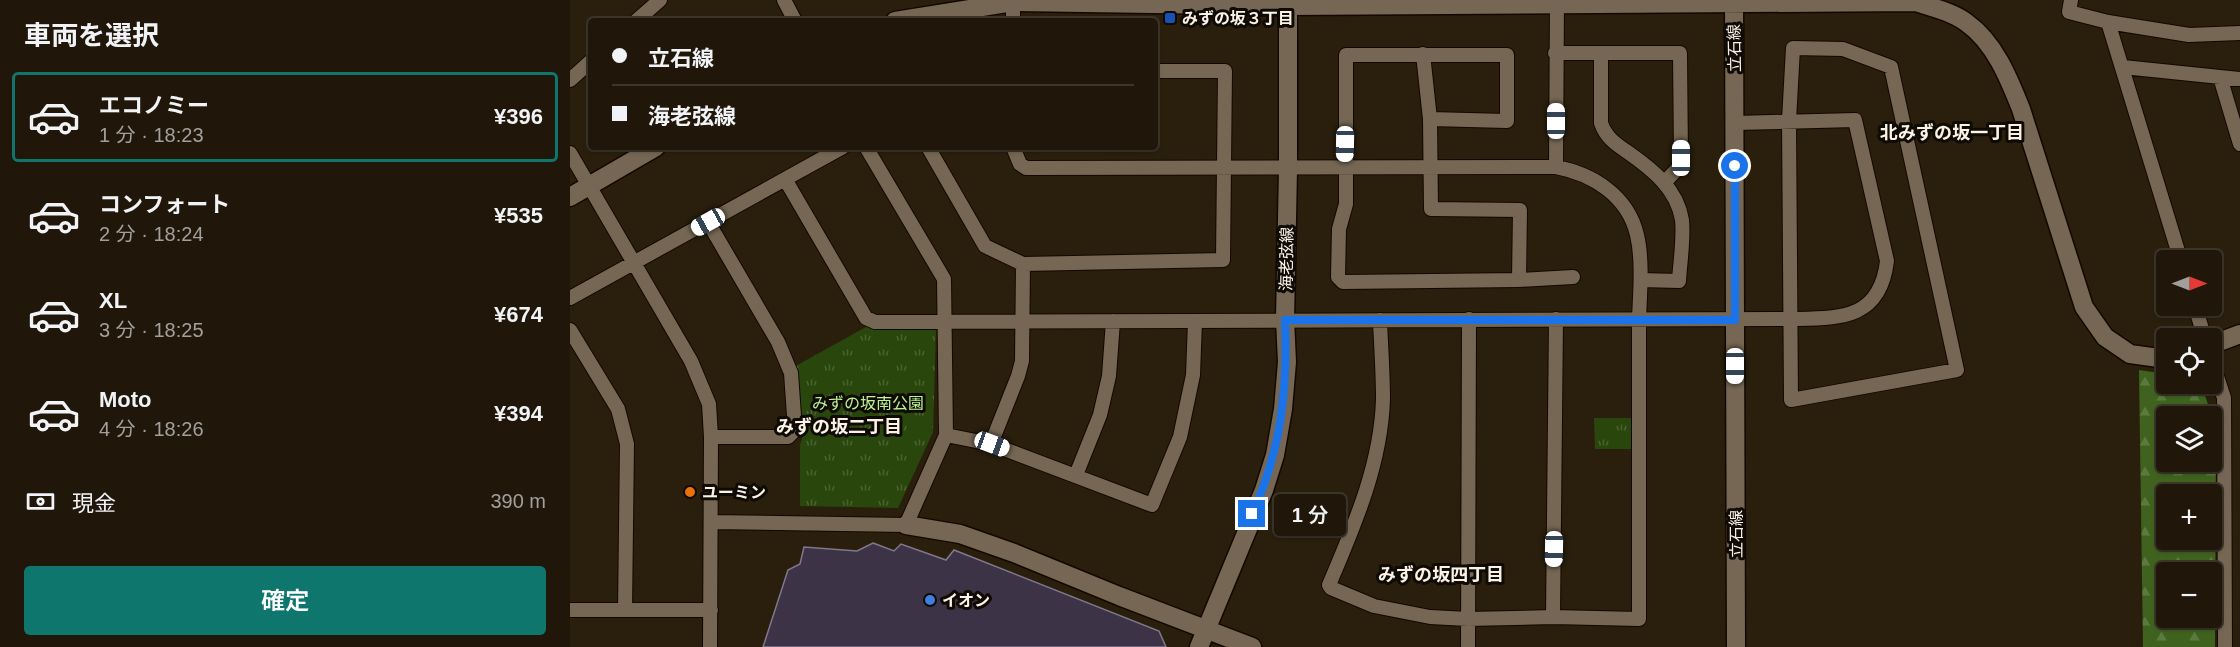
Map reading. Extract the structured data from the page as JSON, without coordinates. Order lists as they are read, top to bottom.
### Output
{
  "streets": {
    "street": ["立石線", "海老弦線"]
  },
  "crossings": [
    ["立石線", "海老弦線"]
  ],
  "districts": ["北みずの坂一丁目", "みずの坂二丁目", "みずの坂四丁目"],
  "parks": ["みずの坂南公園"],
  "places": {
    "transit": ["みずの坂３丁目"],
    "other": ["ユーミン", "イオン"]
  },
  "north": "right",
  "page": {
    "heading": "車両を選択",
    "banner": ["立石線", "海老弦線"],
    "list": [
      {
        "name": "エコノミー",
        "note": "1 分 · 18:23",
        "value": "¥396"
      },
      {
        "name": "コンフォート",
        "note": "2 分 · 18:24",
        "value": "¥535"
      },
      {
        "name": "XL",
        "note": "3 分 · 18:25",
        "value": "¥674"
      },
      {
        "name": "Moto",
        "note": "4 分 · 18:26",
        "value": "¥394"
      }
    ],
    "map_buttons": ["+", "−"],
    "pay": ["現金", "390 m"],
    "bubble": "1 分",
    "buttons": "確定"
  }
}
